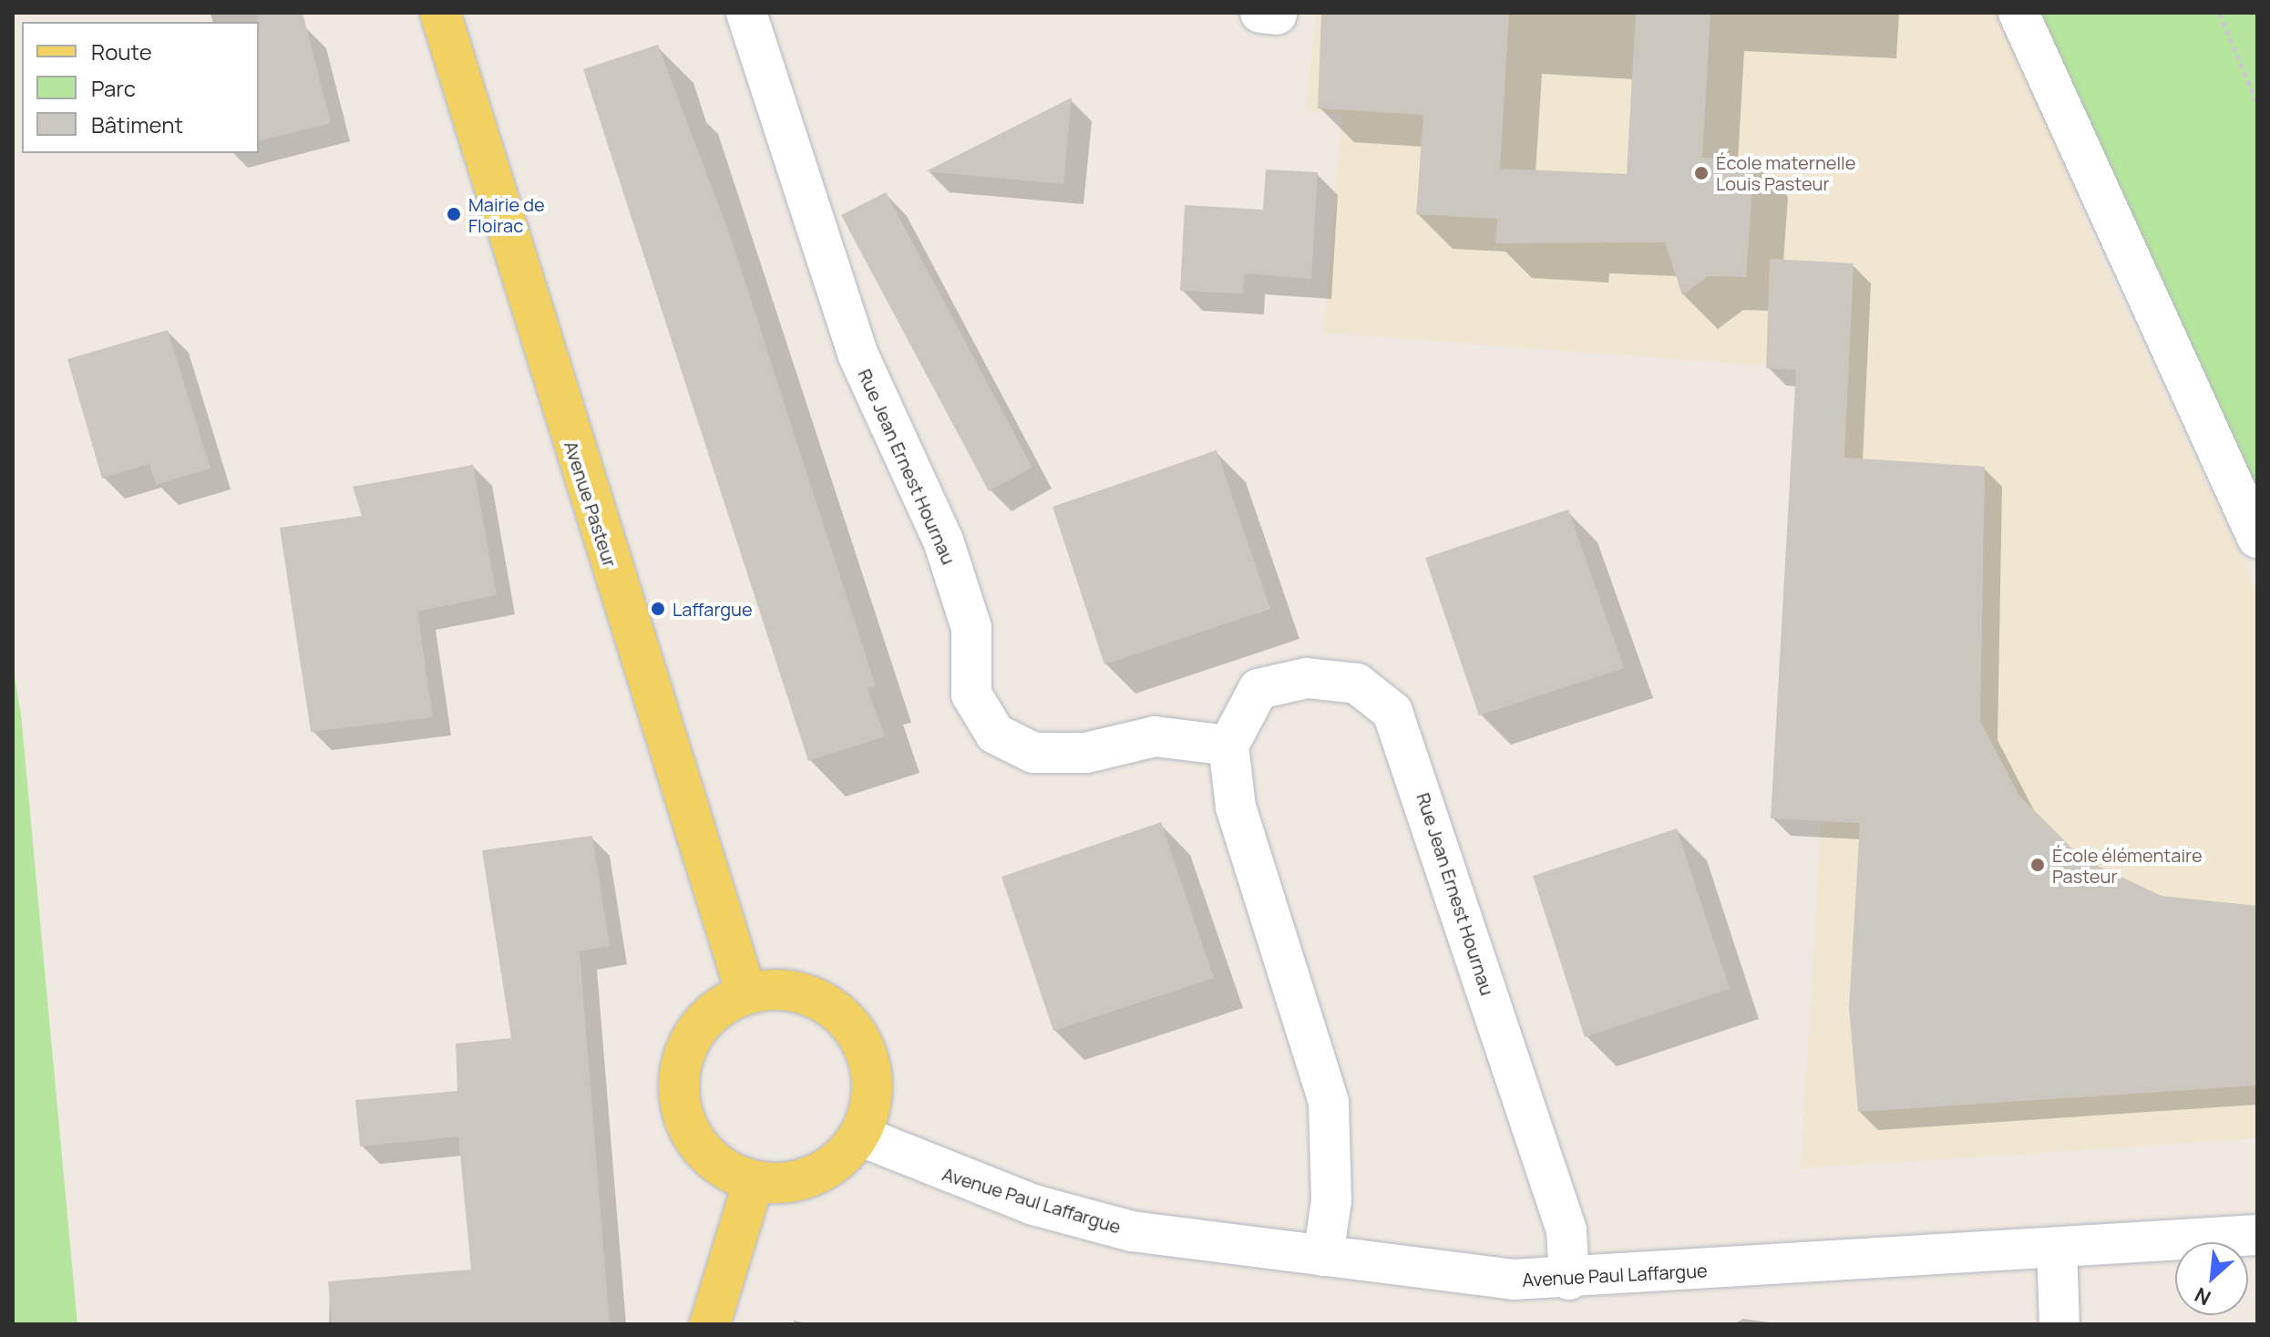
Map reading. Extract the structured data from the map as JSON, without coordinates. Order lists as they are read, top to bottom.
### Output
{
  "streets": {
    "main road": ["Avenue Pasteur"],
    "street": ["Rue Jean Ernest Hournau", "Avenue Paul Laffargue"]
  },
  "crossings": [
    ["Rue Jean Ernest Hournau", "Avenue Paul Laffargue"],
    ["Avenue Pasteur", "Avenue Paul Laffargue"]
  ],
  "places": [
    "École maternelle Louis Pasteur",
    "Mairie de Floirac",
    "Laffargue",
    "École élémentaire Pasteur"
  ],
  "legend": ["Route", "Parc", "Bâtiment"],
  "north": "bottom left"
}
